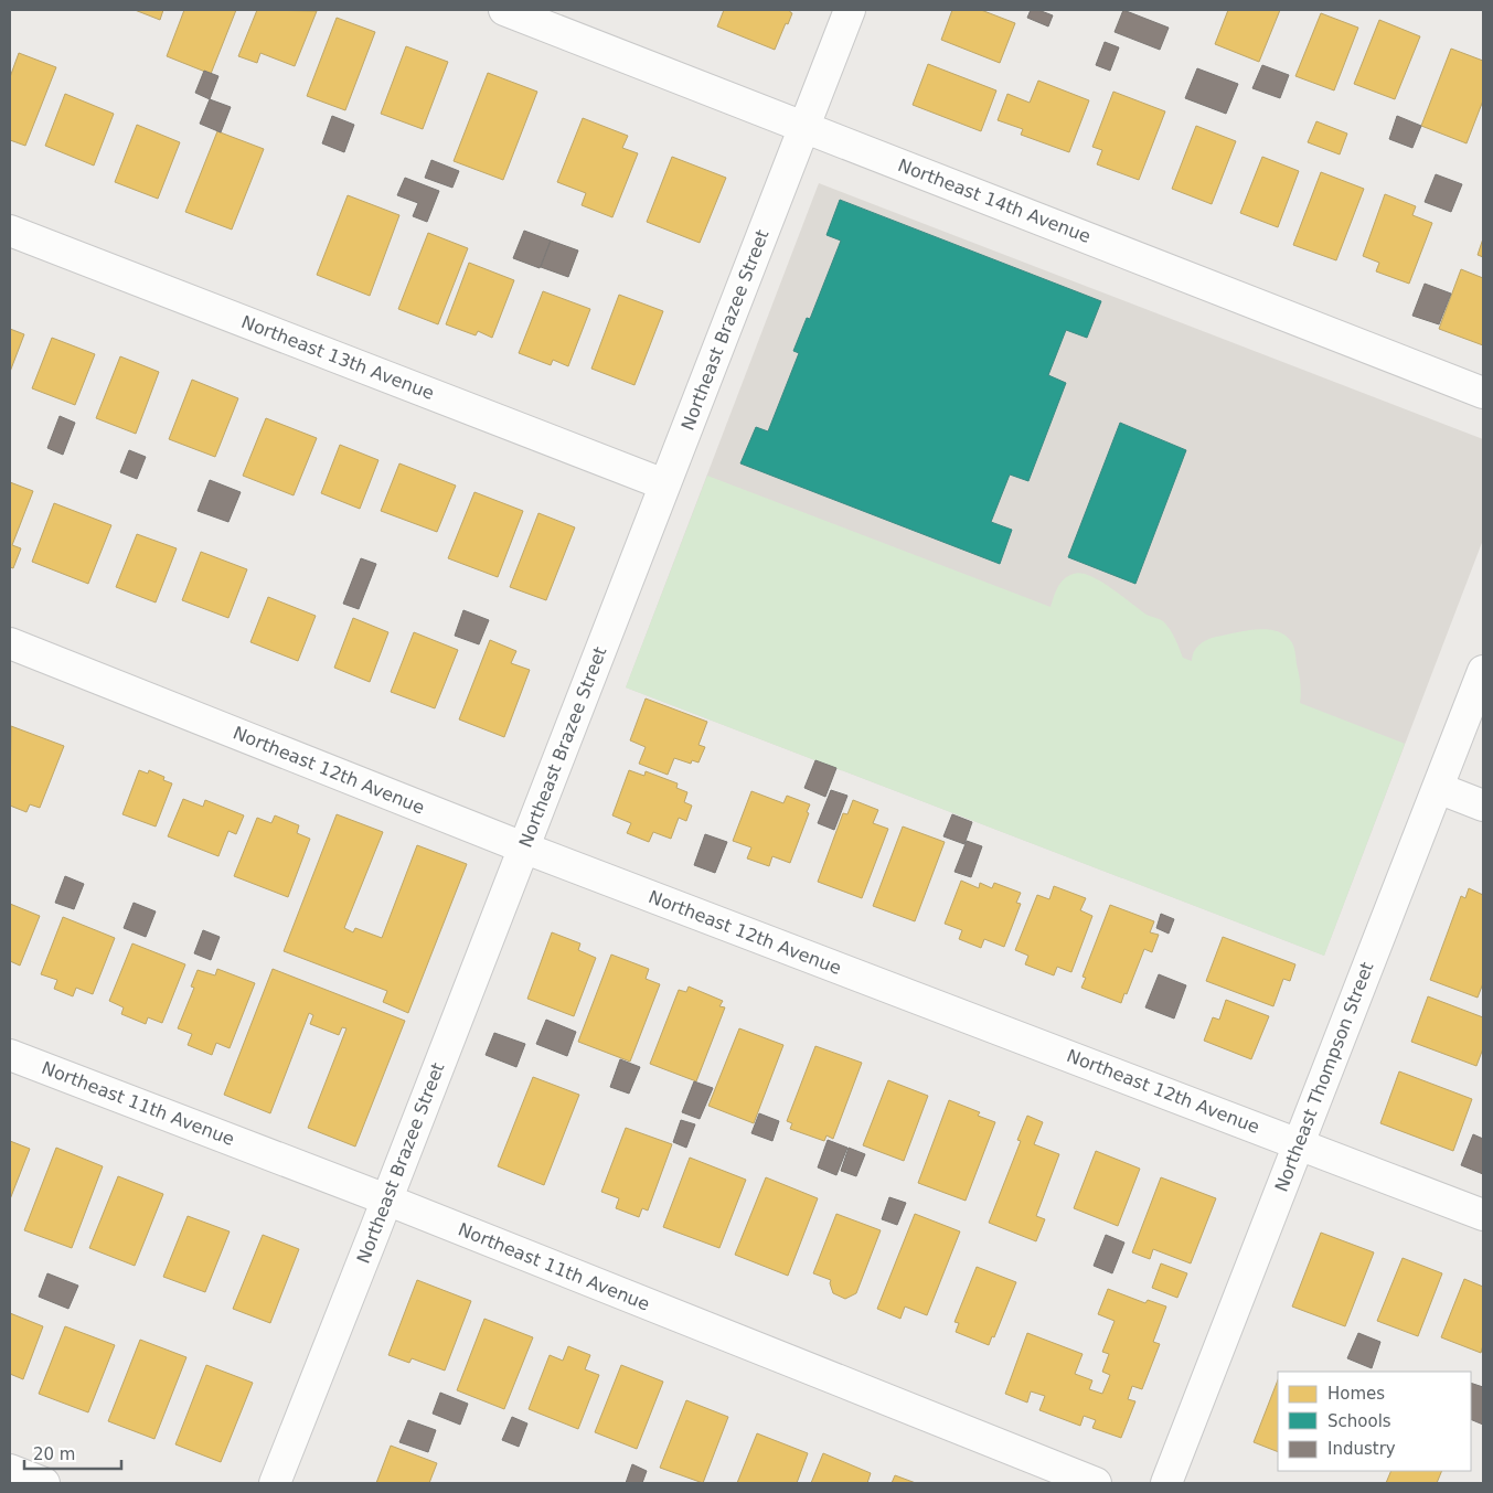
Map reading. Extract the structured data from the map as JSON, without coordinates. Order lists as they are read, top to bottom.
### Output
{
  "streets": {
    "street": [
      "Northeast 14th Avenue",
      "Northeast Brazee Street",
      "Northeast 13th Avenue",
      "Northeast 12th Avenue",
      "Northeast Thompson Street",
      "Northeast 11th Avenue"
    ]
  },
  "crossings": [
    ["Northeast 14th Avenue", "Northeast Brazee Street"],
    ["Northeast Brazee Street", "Northeast 13th Avenue"],
    ["Northeast Brazee Street", "Northeast 12th Avenue"],
    ["Northeast Brazee Street", "Northeast 11th Avenue"],
    ["Northeast 12th Avenue", "Northeast Thompson Street"]
  ],
  "legend": ["Homes", "Schools", "Industry"],
  "scale_bar": "20 m"
}
